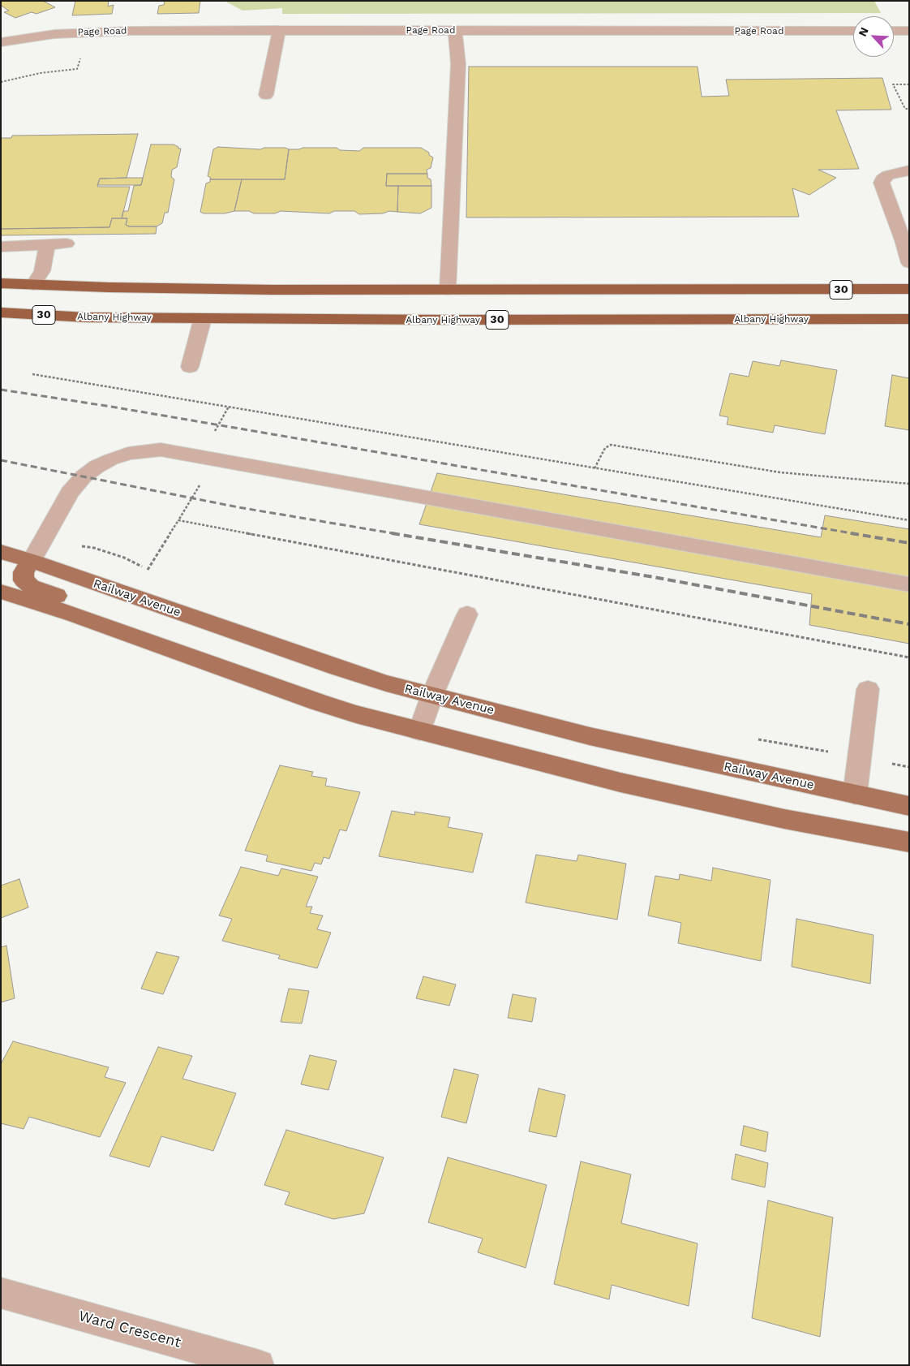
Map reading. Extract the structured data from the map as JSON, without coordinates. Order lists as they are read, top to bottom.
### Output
{
  "streets": {
    "highway": ["30", "Albany Highway"],
    "main road": ["Railway Avenue"],
    "street": ["Page Road", "Ward Crescent"]
  },
  "north": "top left"
}
